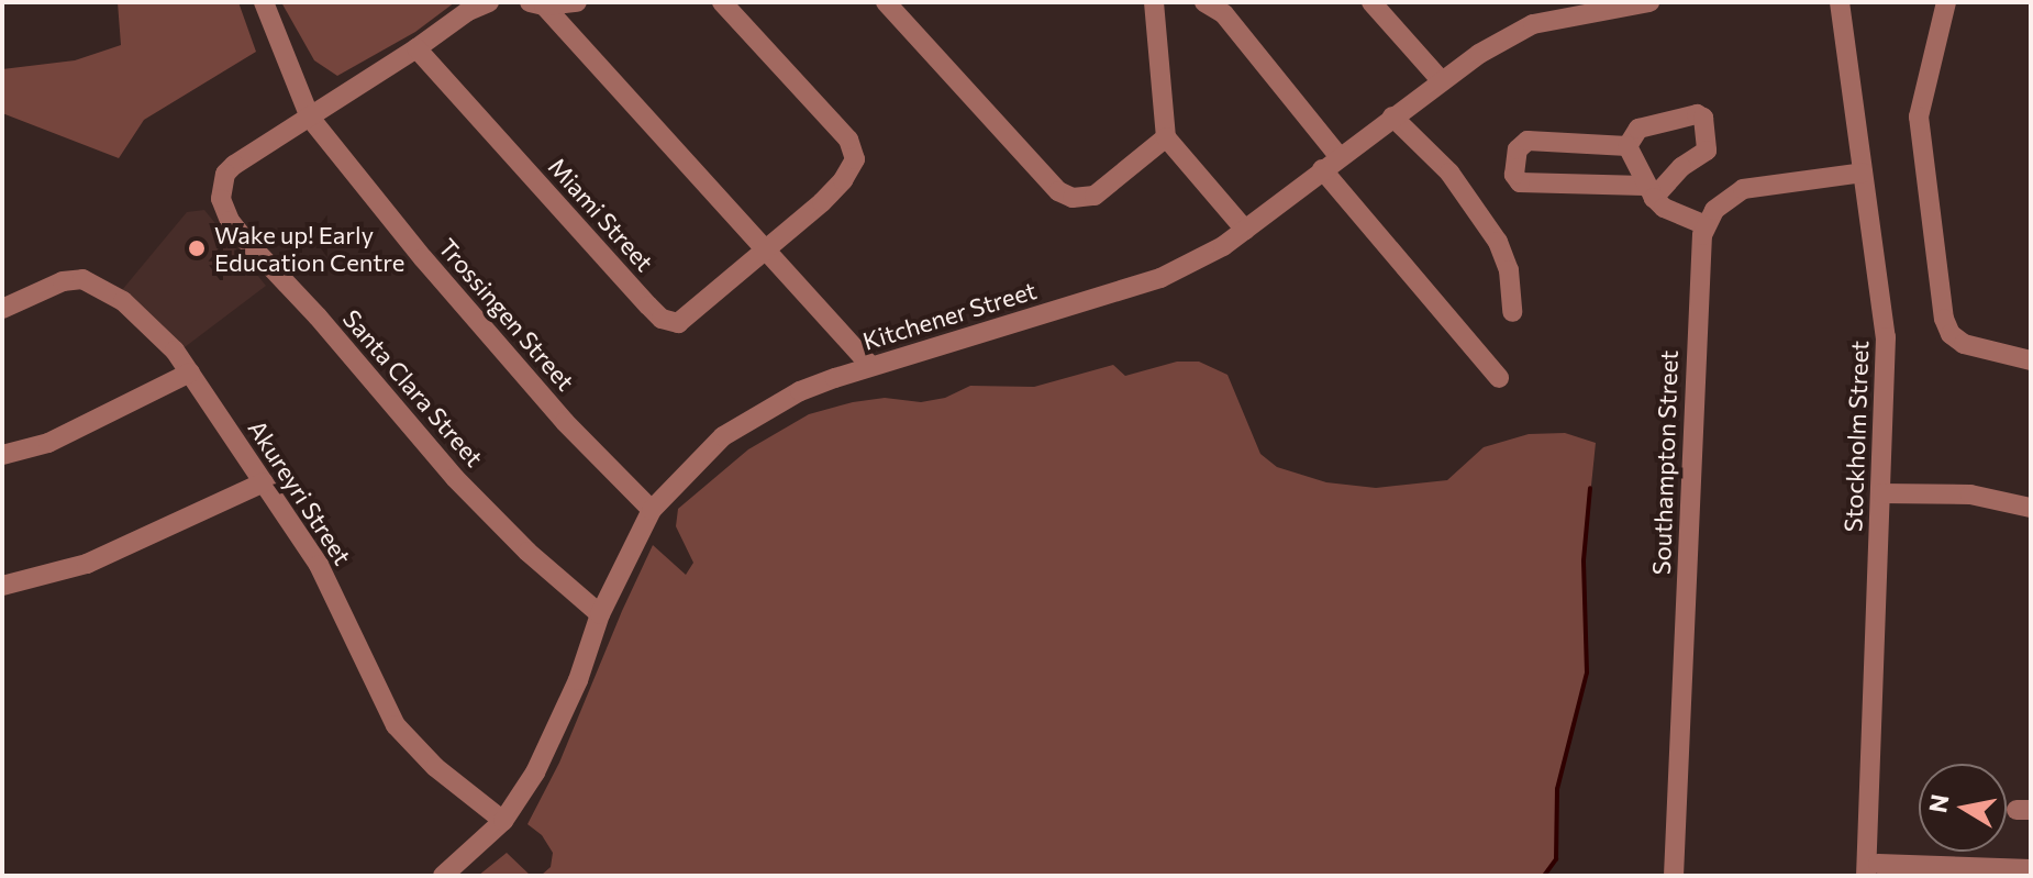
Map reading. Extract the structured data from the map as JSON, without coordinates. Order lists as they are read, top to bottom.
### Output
{
  "streets": {
    "street": [
      "Miami Street",
      "Trossingen Street",
      "Kitchener Street",
      "Santa Clara Street",
      "Stockholm Street",
      "Southampton Street",
      "Akureyri Street"
    ]
  },
  "crossings": [
    ["Miami Street", "Santa Clara Street"],
    ["Trossingen Street", "Kitchener Street"],
    ["Trossingen Street", "Santa Clara Street"],
    ["Kitchener Street", "Santa Clara Street"],
    ["Kitchener Street", "Akureyri Street"]
  ],
  "places": ["Wake up! Early Education Centre"],
  "north": "left"
}
